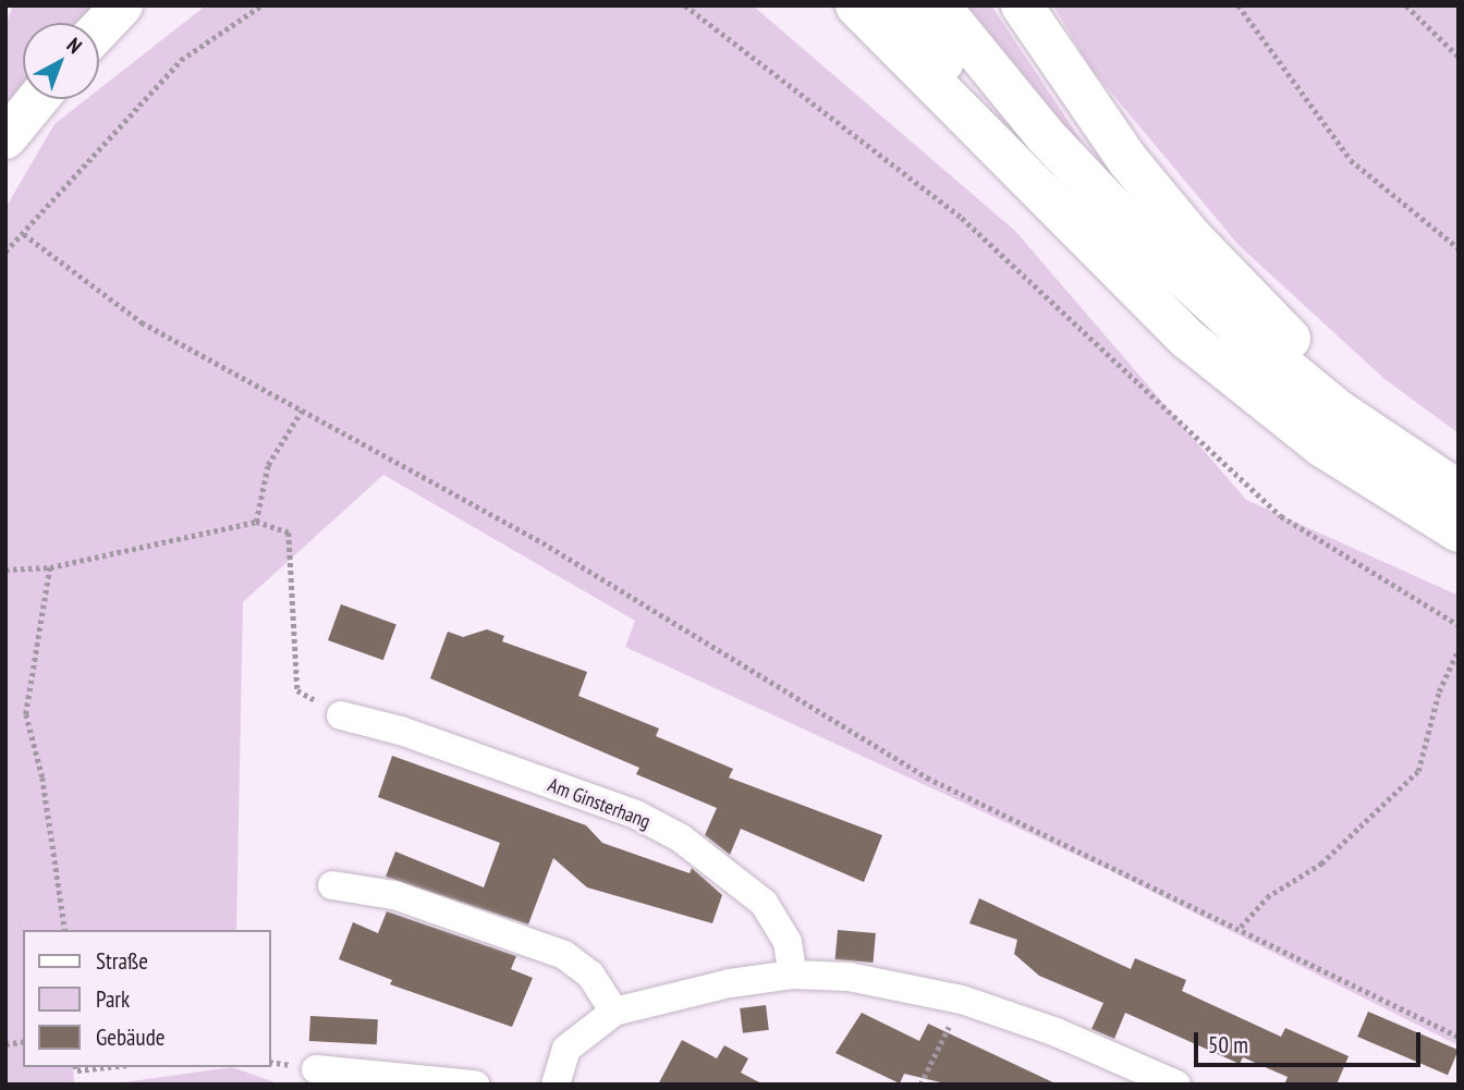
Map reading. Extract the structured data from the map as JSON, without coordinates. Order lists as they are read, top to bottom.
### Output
{
  "streets": {
    "street": ["Am Ginsterhang"]
  },
  "legend": ["Straße", "Park", "Gebäude"],
  "scale_bar": "50 m",
  "north": "top right"
}
